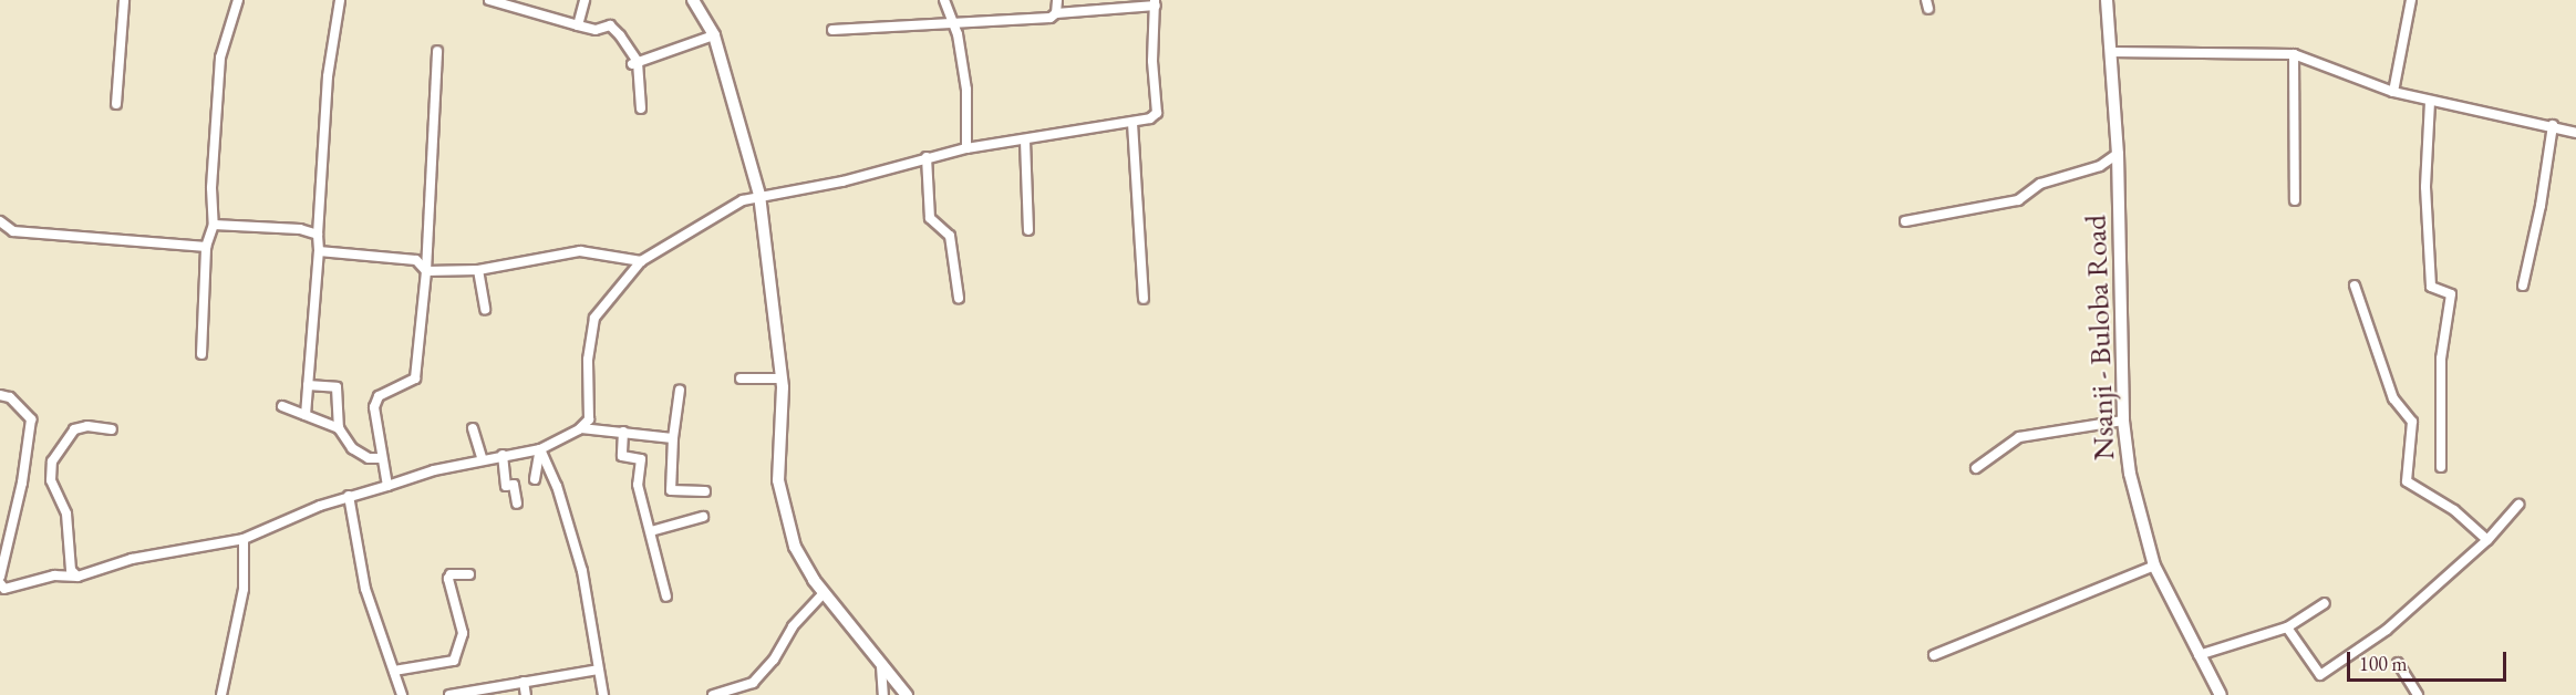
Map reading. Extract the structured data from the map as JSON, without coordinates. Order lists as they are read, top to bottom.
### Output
{
  "streets": {
    "main road": ["Nsanji - Buloba Road"]
  },
  "scale_bar": "100 m"
}
